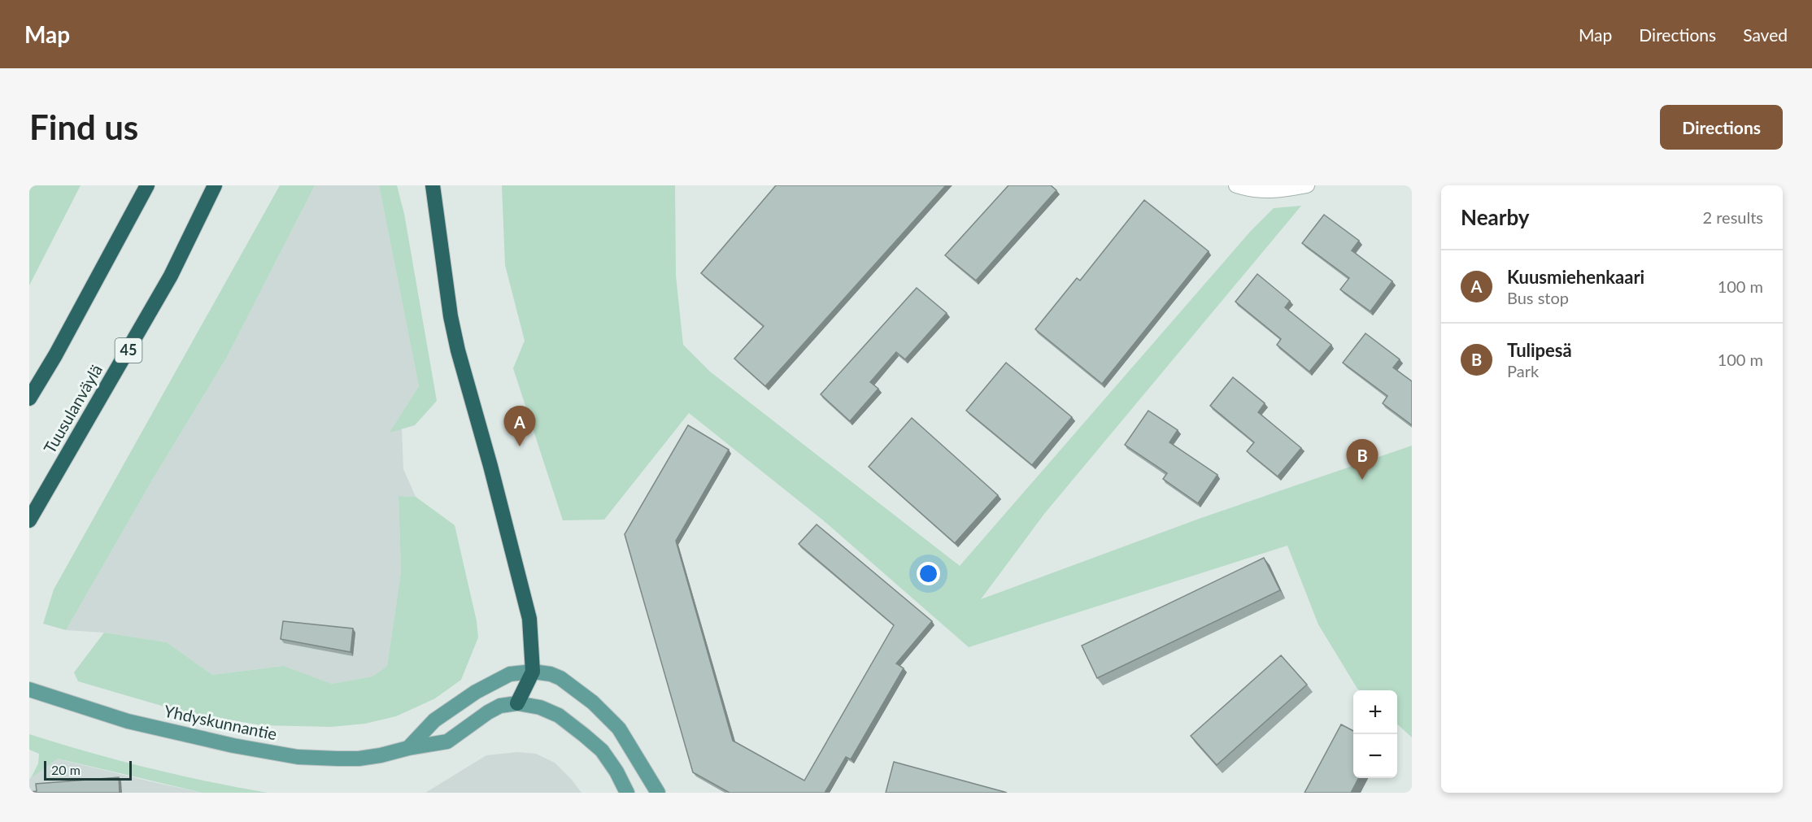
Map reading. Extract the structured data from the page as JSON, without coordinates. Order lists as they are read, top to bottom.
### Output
{
  "streets": {
    "highway": ["45", "Tuusulanväylä"],
    "main road": ["Yhdyskunnantie"]
  },
  "scale_bar": "20 m",
  "page": {
    "header": "Map",
    "nav": ["Map", "Directions", "Saved"],
    "buttons": "Directions",
    "title": "Find us",
    "heading": ["Nearby", "2 results"],
    "list": [
      {
        "mark": "A",
        "name": "Kuusmiehenkaari",
        "note": "Bus stop",
        "value": "100 m"
      },
      {
        "mark": "B",
        "name": "Tulipesä",
        "note": "Park",
        "value": "100 m"
      }
    ],
    "pins": ["A", "B"],
    "map_buttons": ["+", "−"],
    "scale": "20 m"
  }
}
